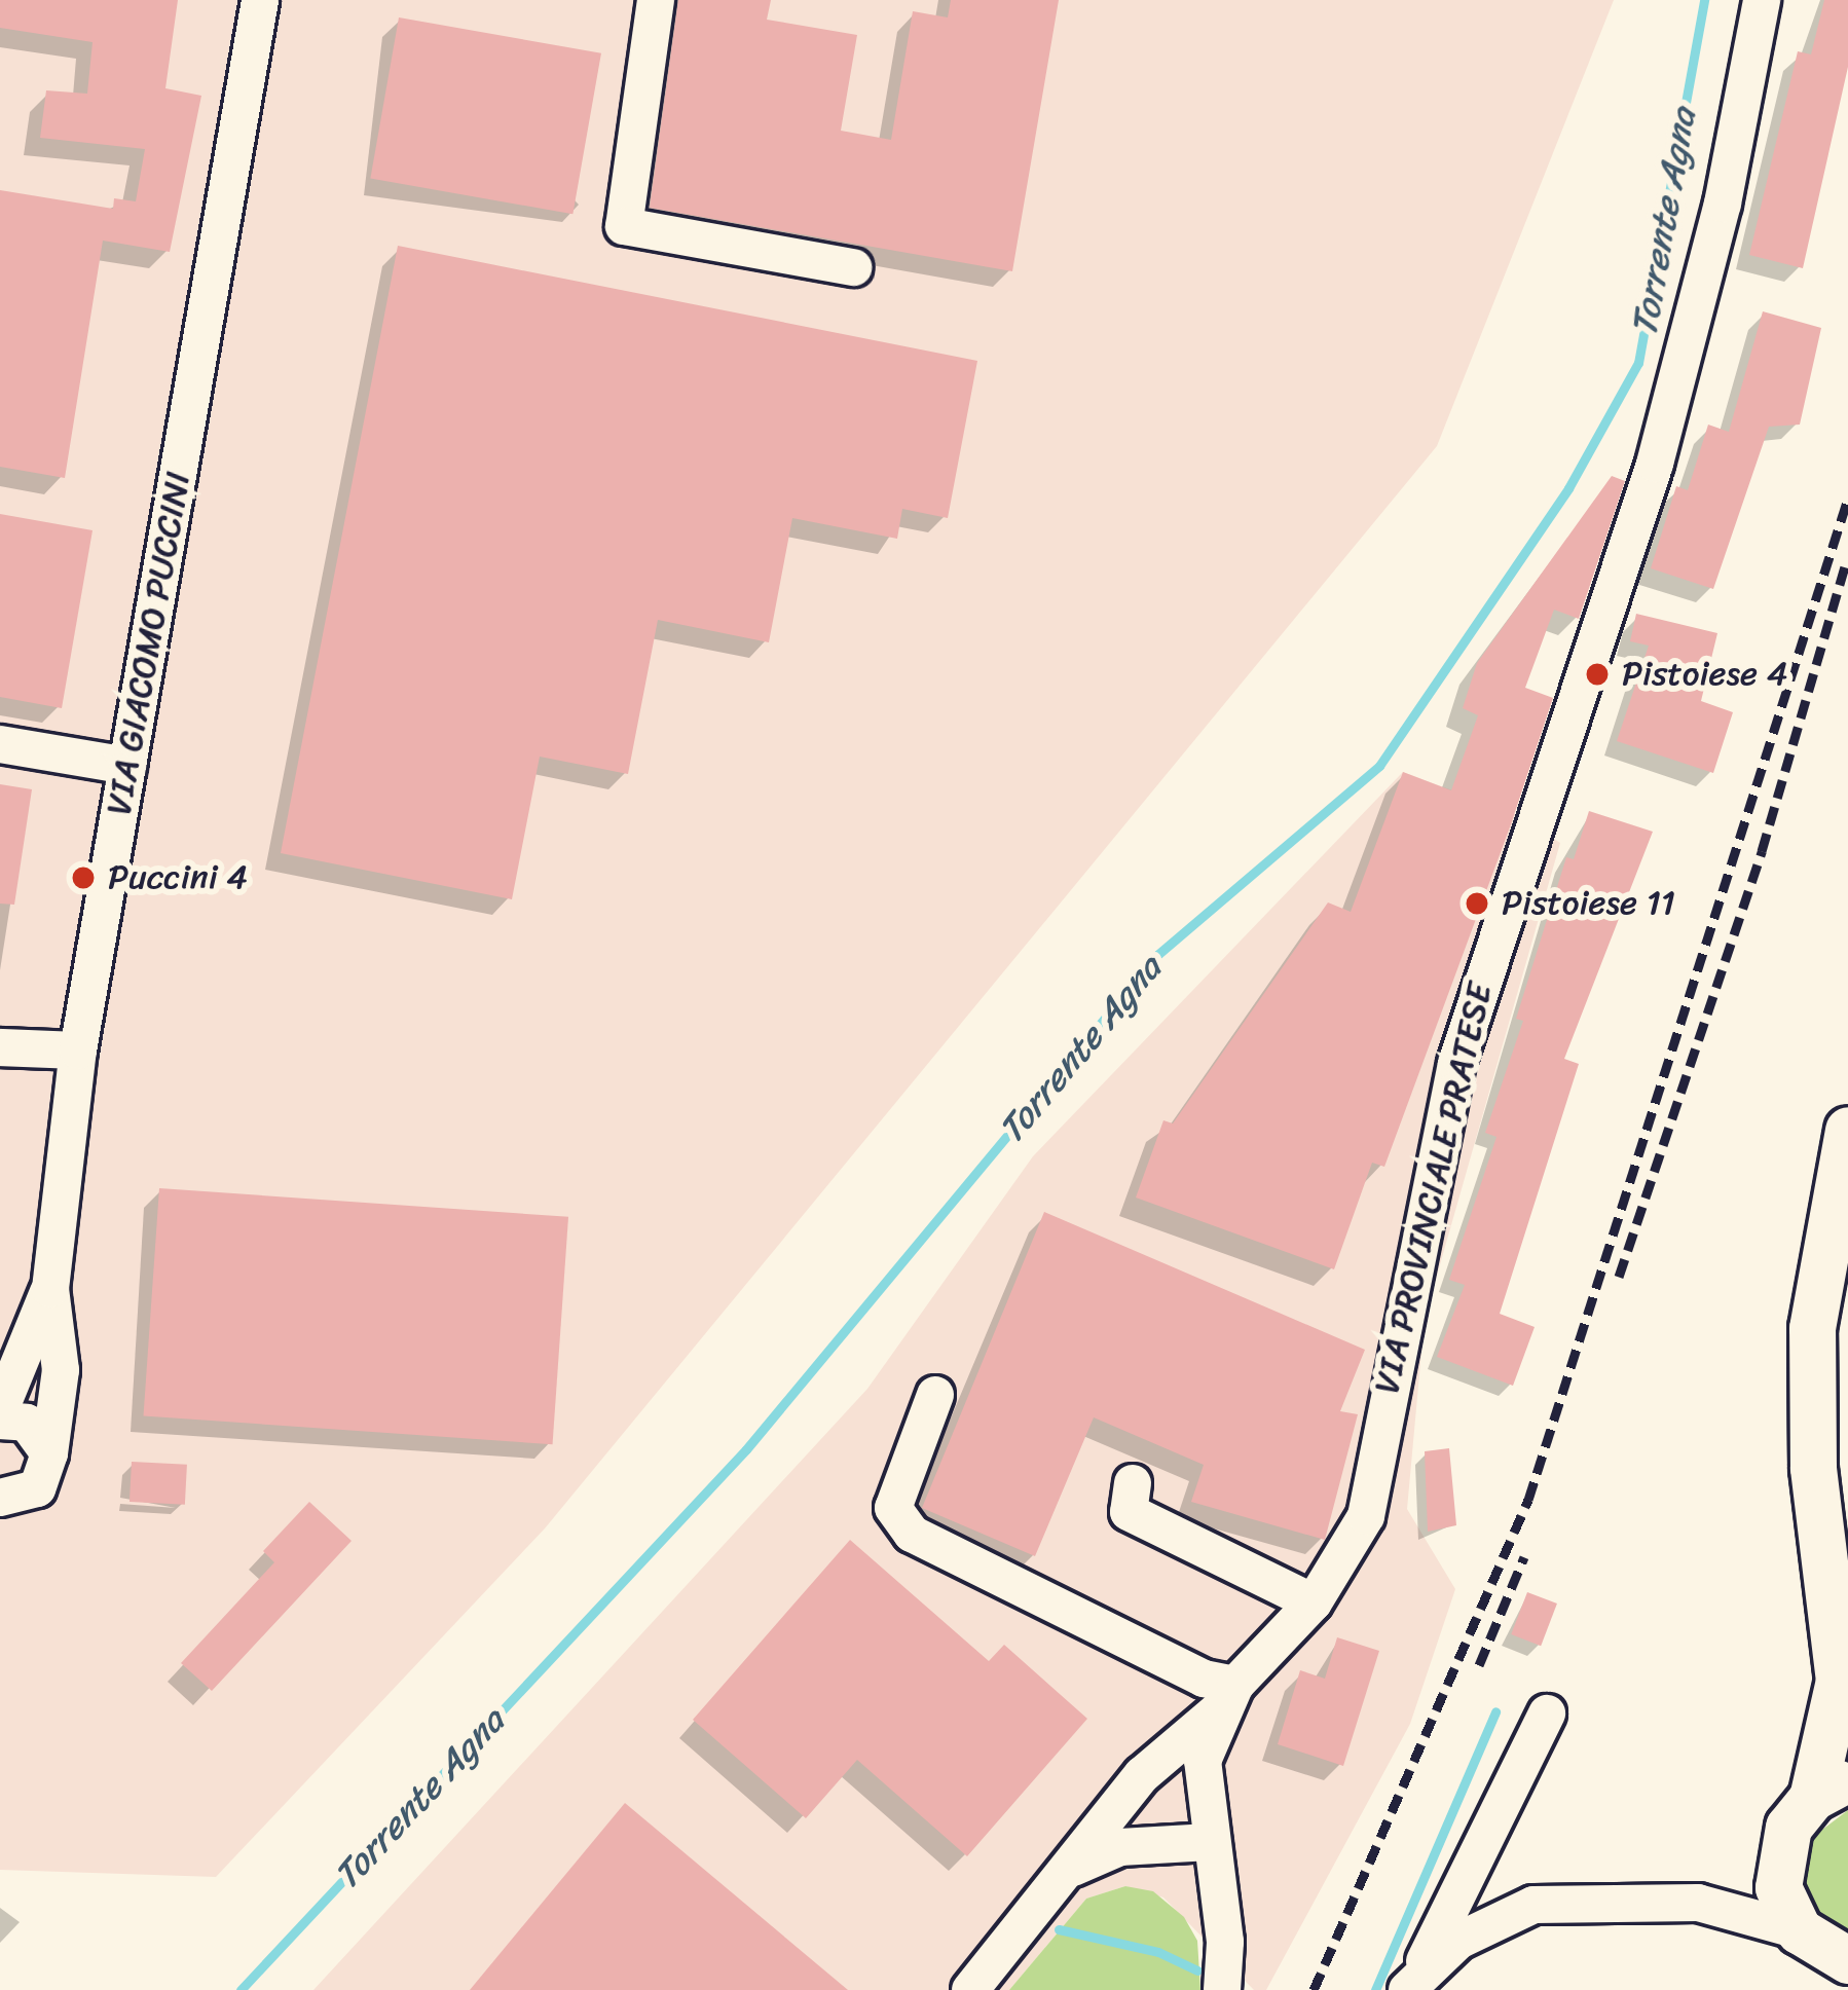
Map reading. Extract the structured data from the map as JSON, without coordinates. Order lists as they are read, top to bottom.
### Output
{
  "streets": {
    "street": ["VIA GIACOMO PUCCINI", "VIA PROVINCIALE PRATESE"]
  },
  "water": ["Torrente Agna"],
  "places": ["Pistoiese 4", "Puccini 4", "Pistoiese 11"]
}
